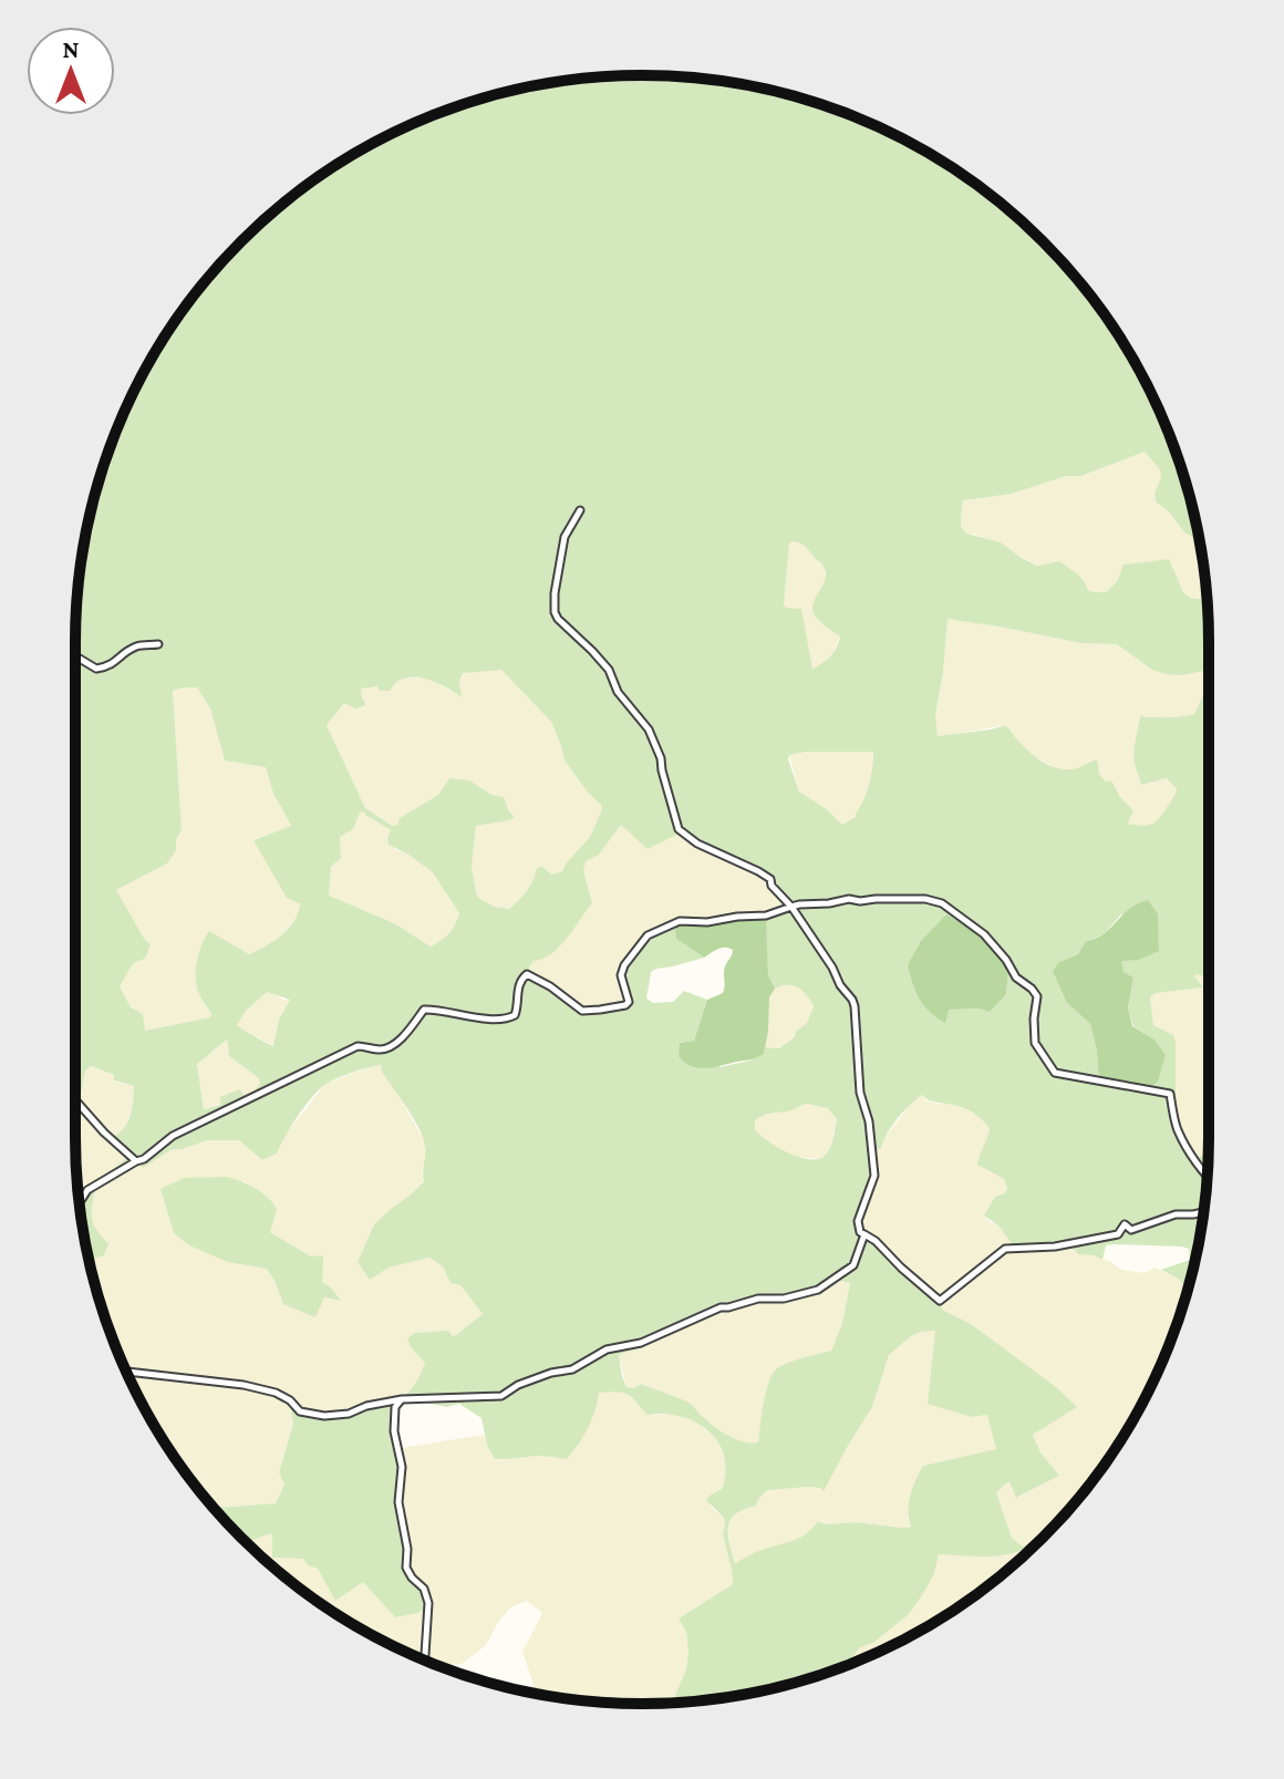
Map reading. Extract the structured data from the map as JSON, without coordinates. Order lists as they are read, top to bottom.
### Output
{
  "north": "top"
}
